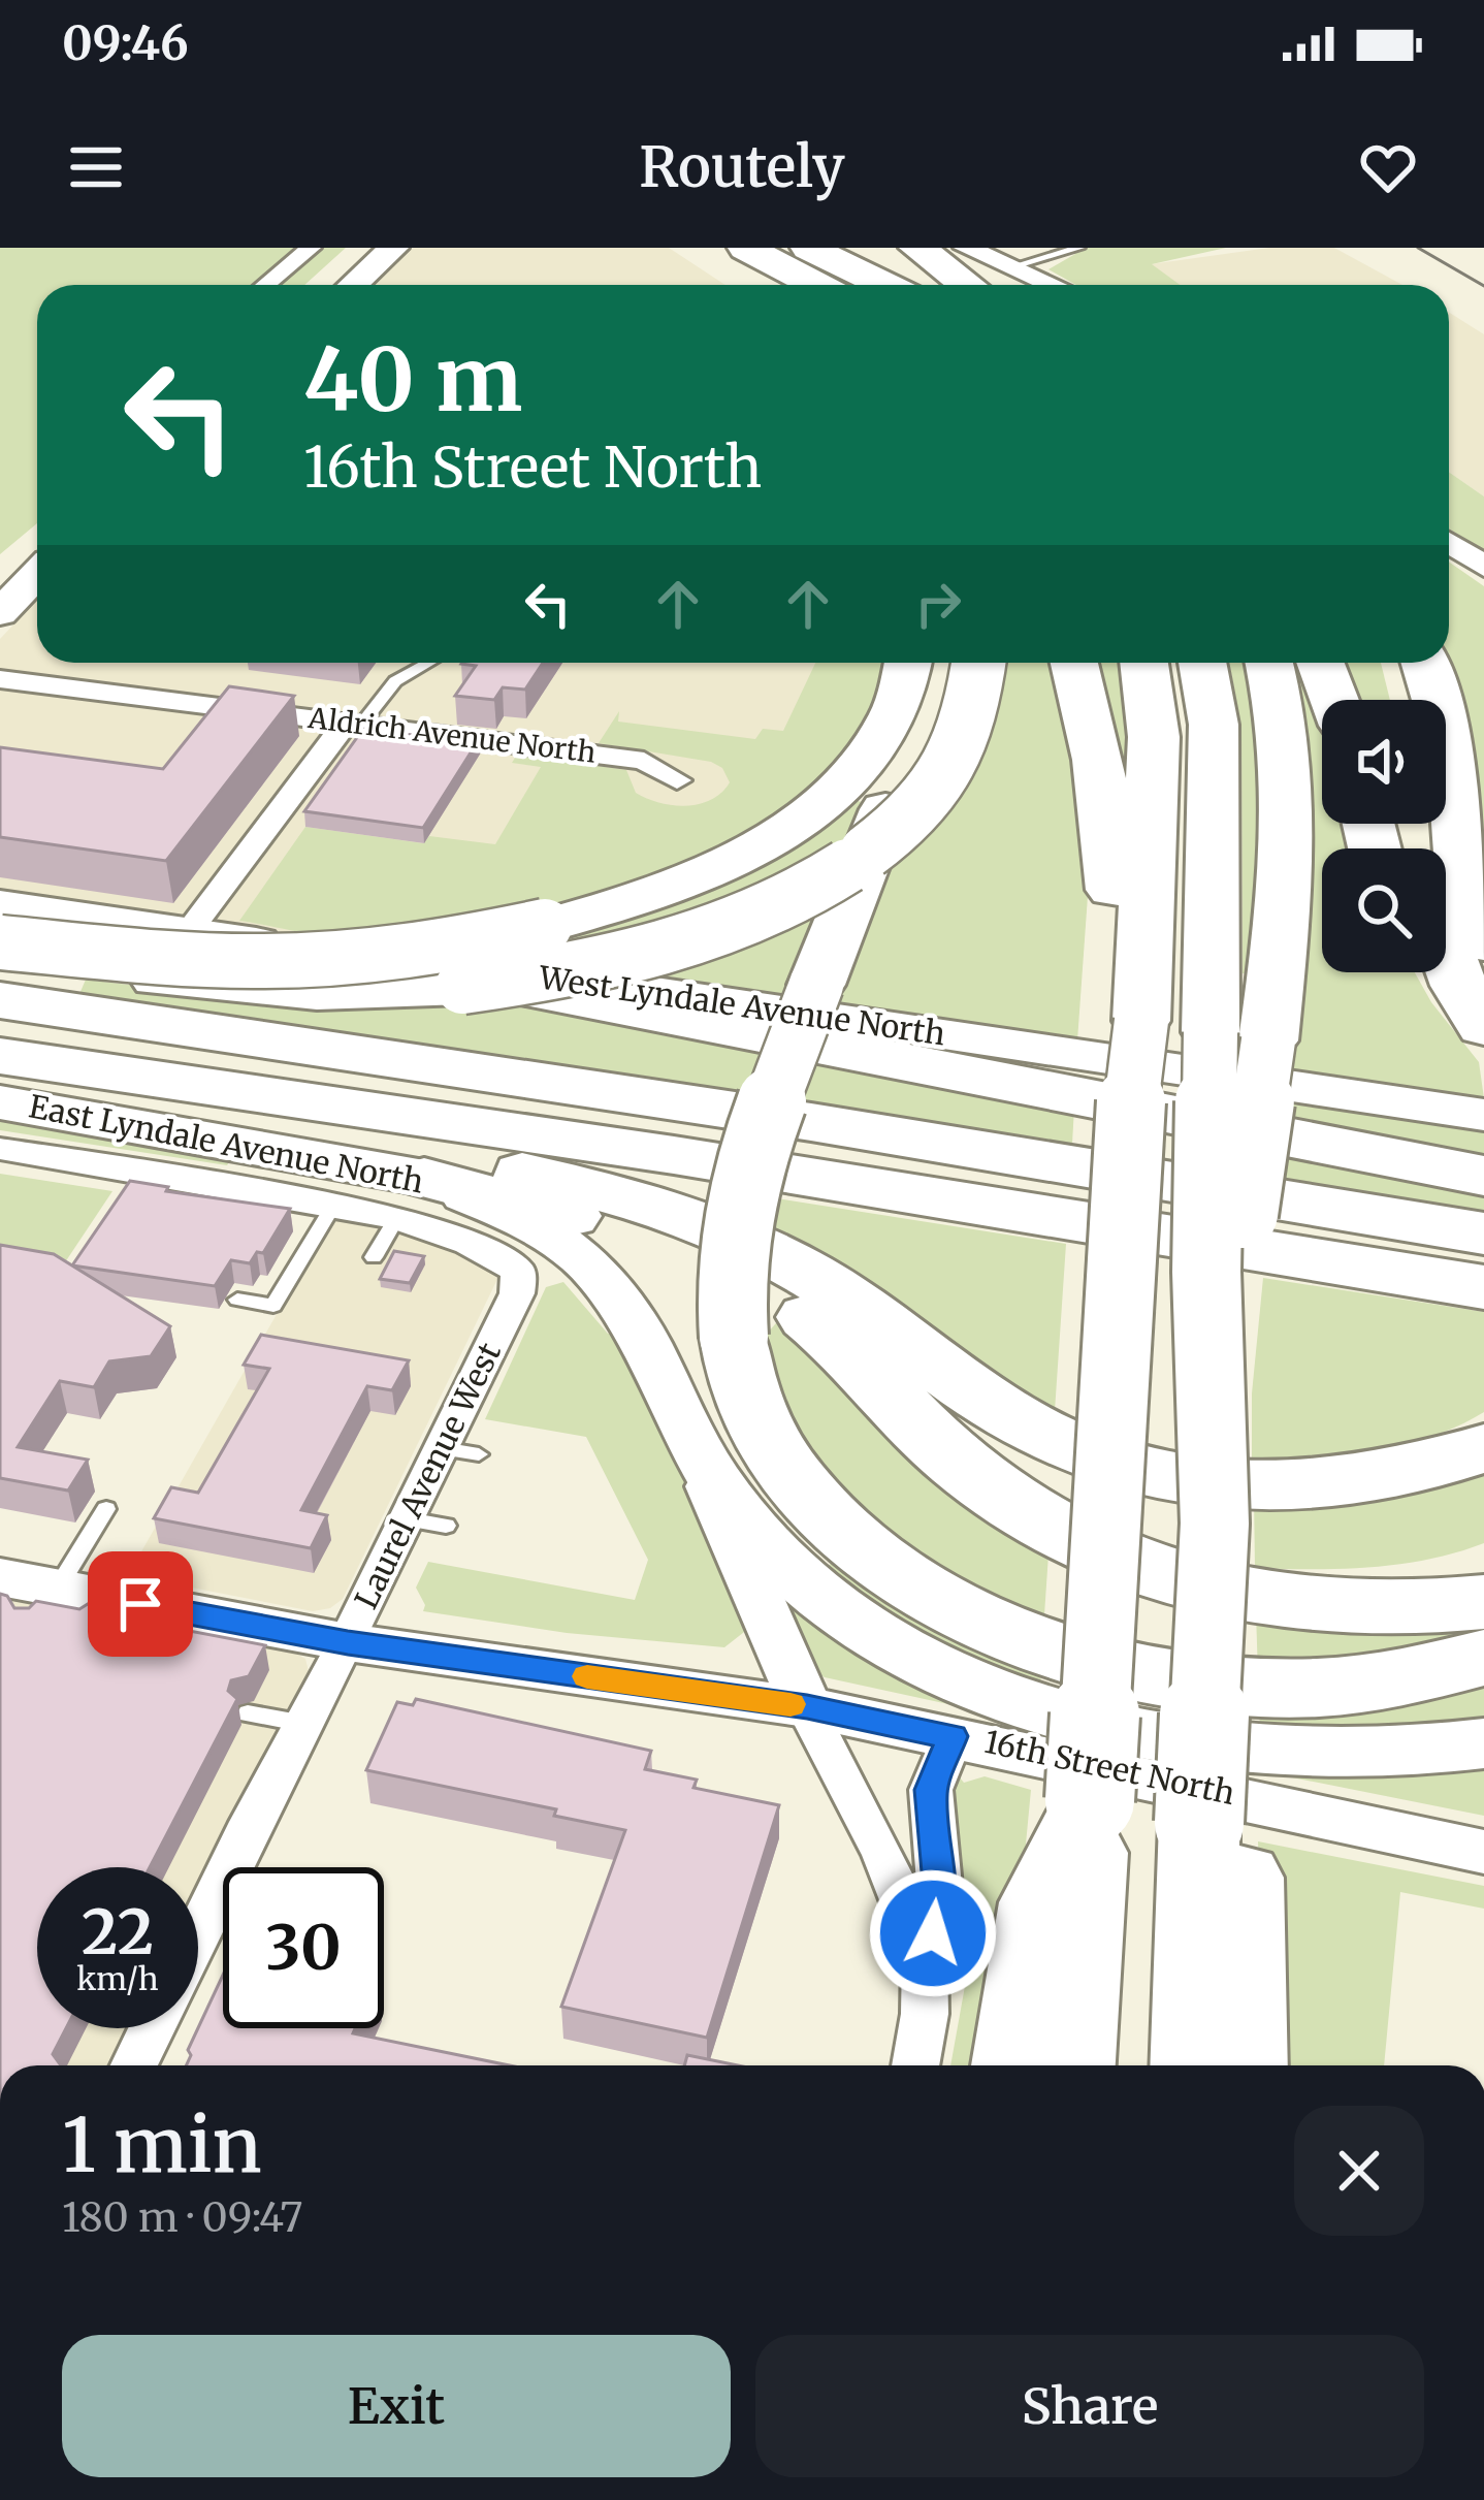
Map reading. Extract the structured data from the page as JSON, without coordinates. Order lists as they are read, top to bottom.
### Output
{
  "streets": {
    "main road": ["West Lyndale Avenue North", "East Lyndale Avenue North"],
    "street": ["Aldrich Avenue North", "Laurel Avenue West", "16th Street North"]
  },
  "crossings": [
    ["East Lyndale Avenue North", "Laurel Avenue West"],
    ["Laurel Avenue West", "16th Street North"]
  ],
  "page": {
    "status": "09:46",
    "header": "Routely",
    "turn": ["40 m", "16th Street North"],
    "speed": "22 km/h",
    "limit": "30",
    "heading": ["1 min", "180 m · 09:47"],
    "buttons": ["Exit", "Share"]
  }
}
